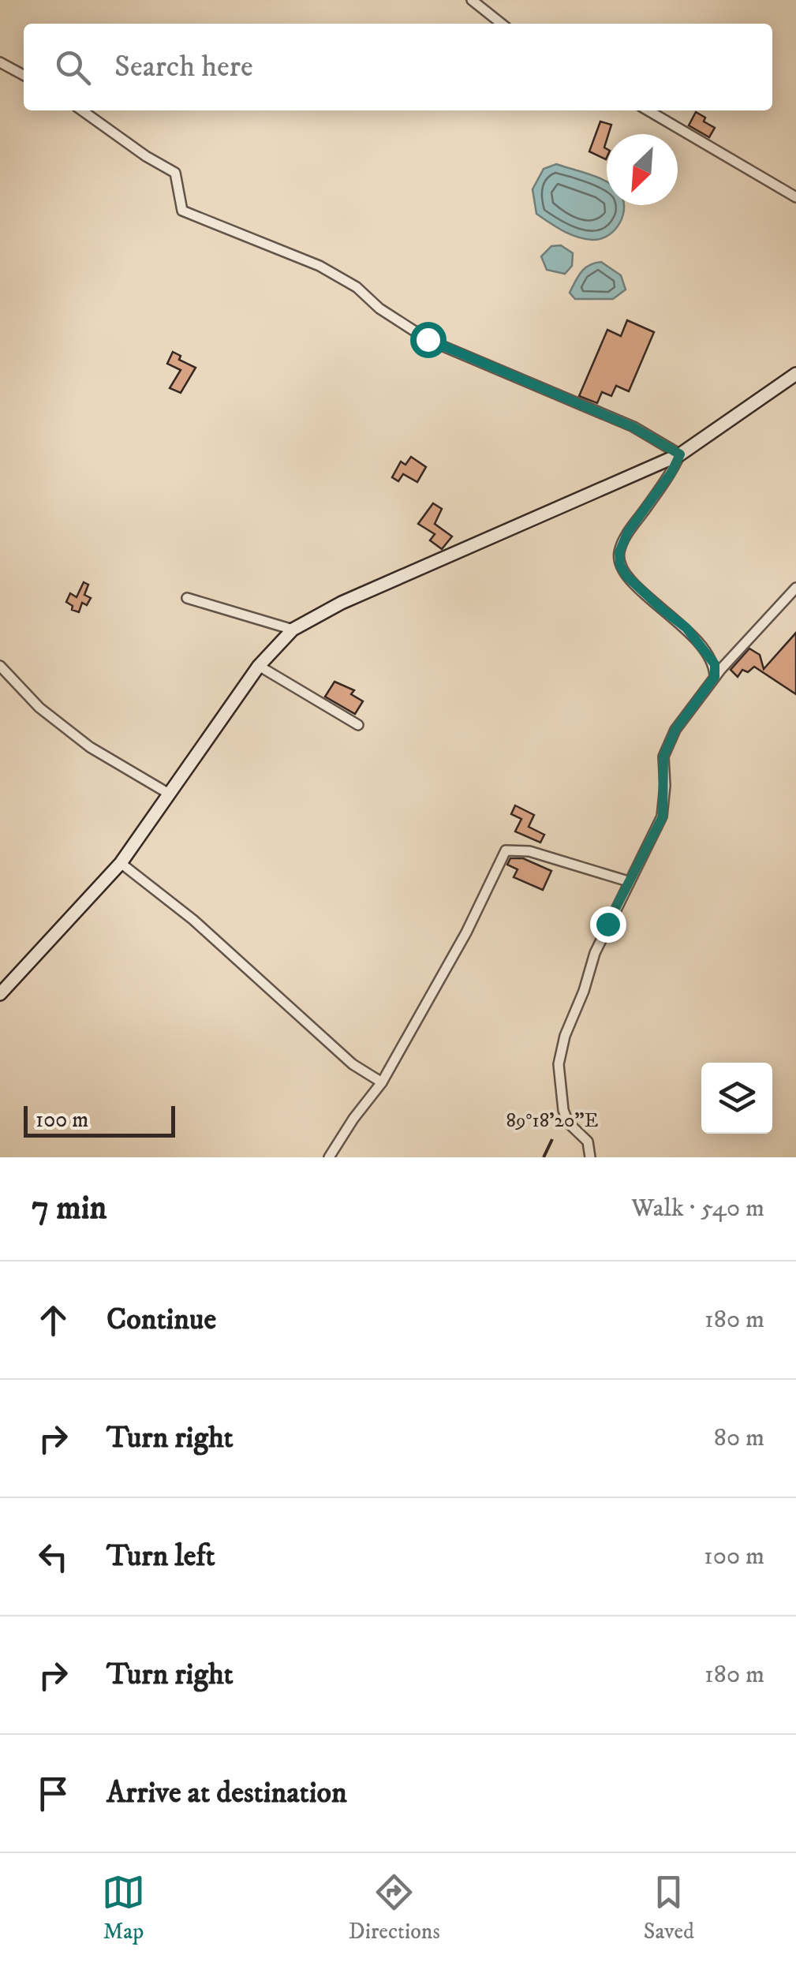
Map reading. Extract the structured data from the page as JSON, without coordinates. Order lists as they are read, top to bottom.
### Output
{
  "scale_bar": "100 m",
  "north": "bottom left",
  "page": {
    "search": "Search here",
    "scale": "100 m",
    "heading": ["7 min", "Walk · 540 m"],
    "list": [
      ["Continue", "180 m"],
      ["Turn right", "80 m"],
      ["Turn left", "100 m"],
      ["Turn right", "180 m"],
      "Arrive at destination"
    ],
    "nav": ["Map", "Directions", "Saved"]
  },
  "coordinates": ["89°18'20\"E"]
}
